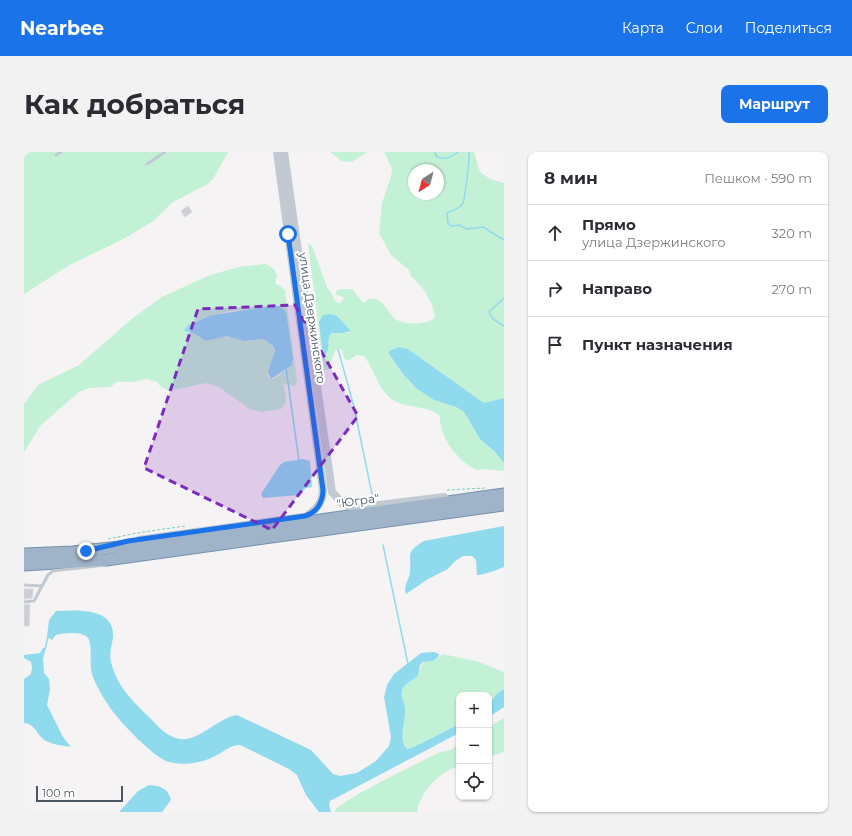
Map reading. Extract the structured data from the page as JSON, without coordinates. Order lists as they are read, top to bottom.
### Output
{
  "streets": {
    "highway": ["\"Югра\""],
    "street": ["улица Дзержинского"]
  },
  "scale_bar": "100 m",
  "north": "bottom left",
  "page": {
    "header": "Nearbee",
    "nav": ["Карта", "Слои", "Поделиться"],
    "buttons": "Маршрут",
    "title": "Как добраться",
    "heading": ["8 мин", "Пешком · 590 m"],
    "list": [
      ["Прямо", "улица Дзержинского", "320 m"],
      ["Направо", "270 m"],
      "Пункт назначения"
    ],
    "map_buttons": ["+", "−"],
    "scale": "100 m"
  }
}
